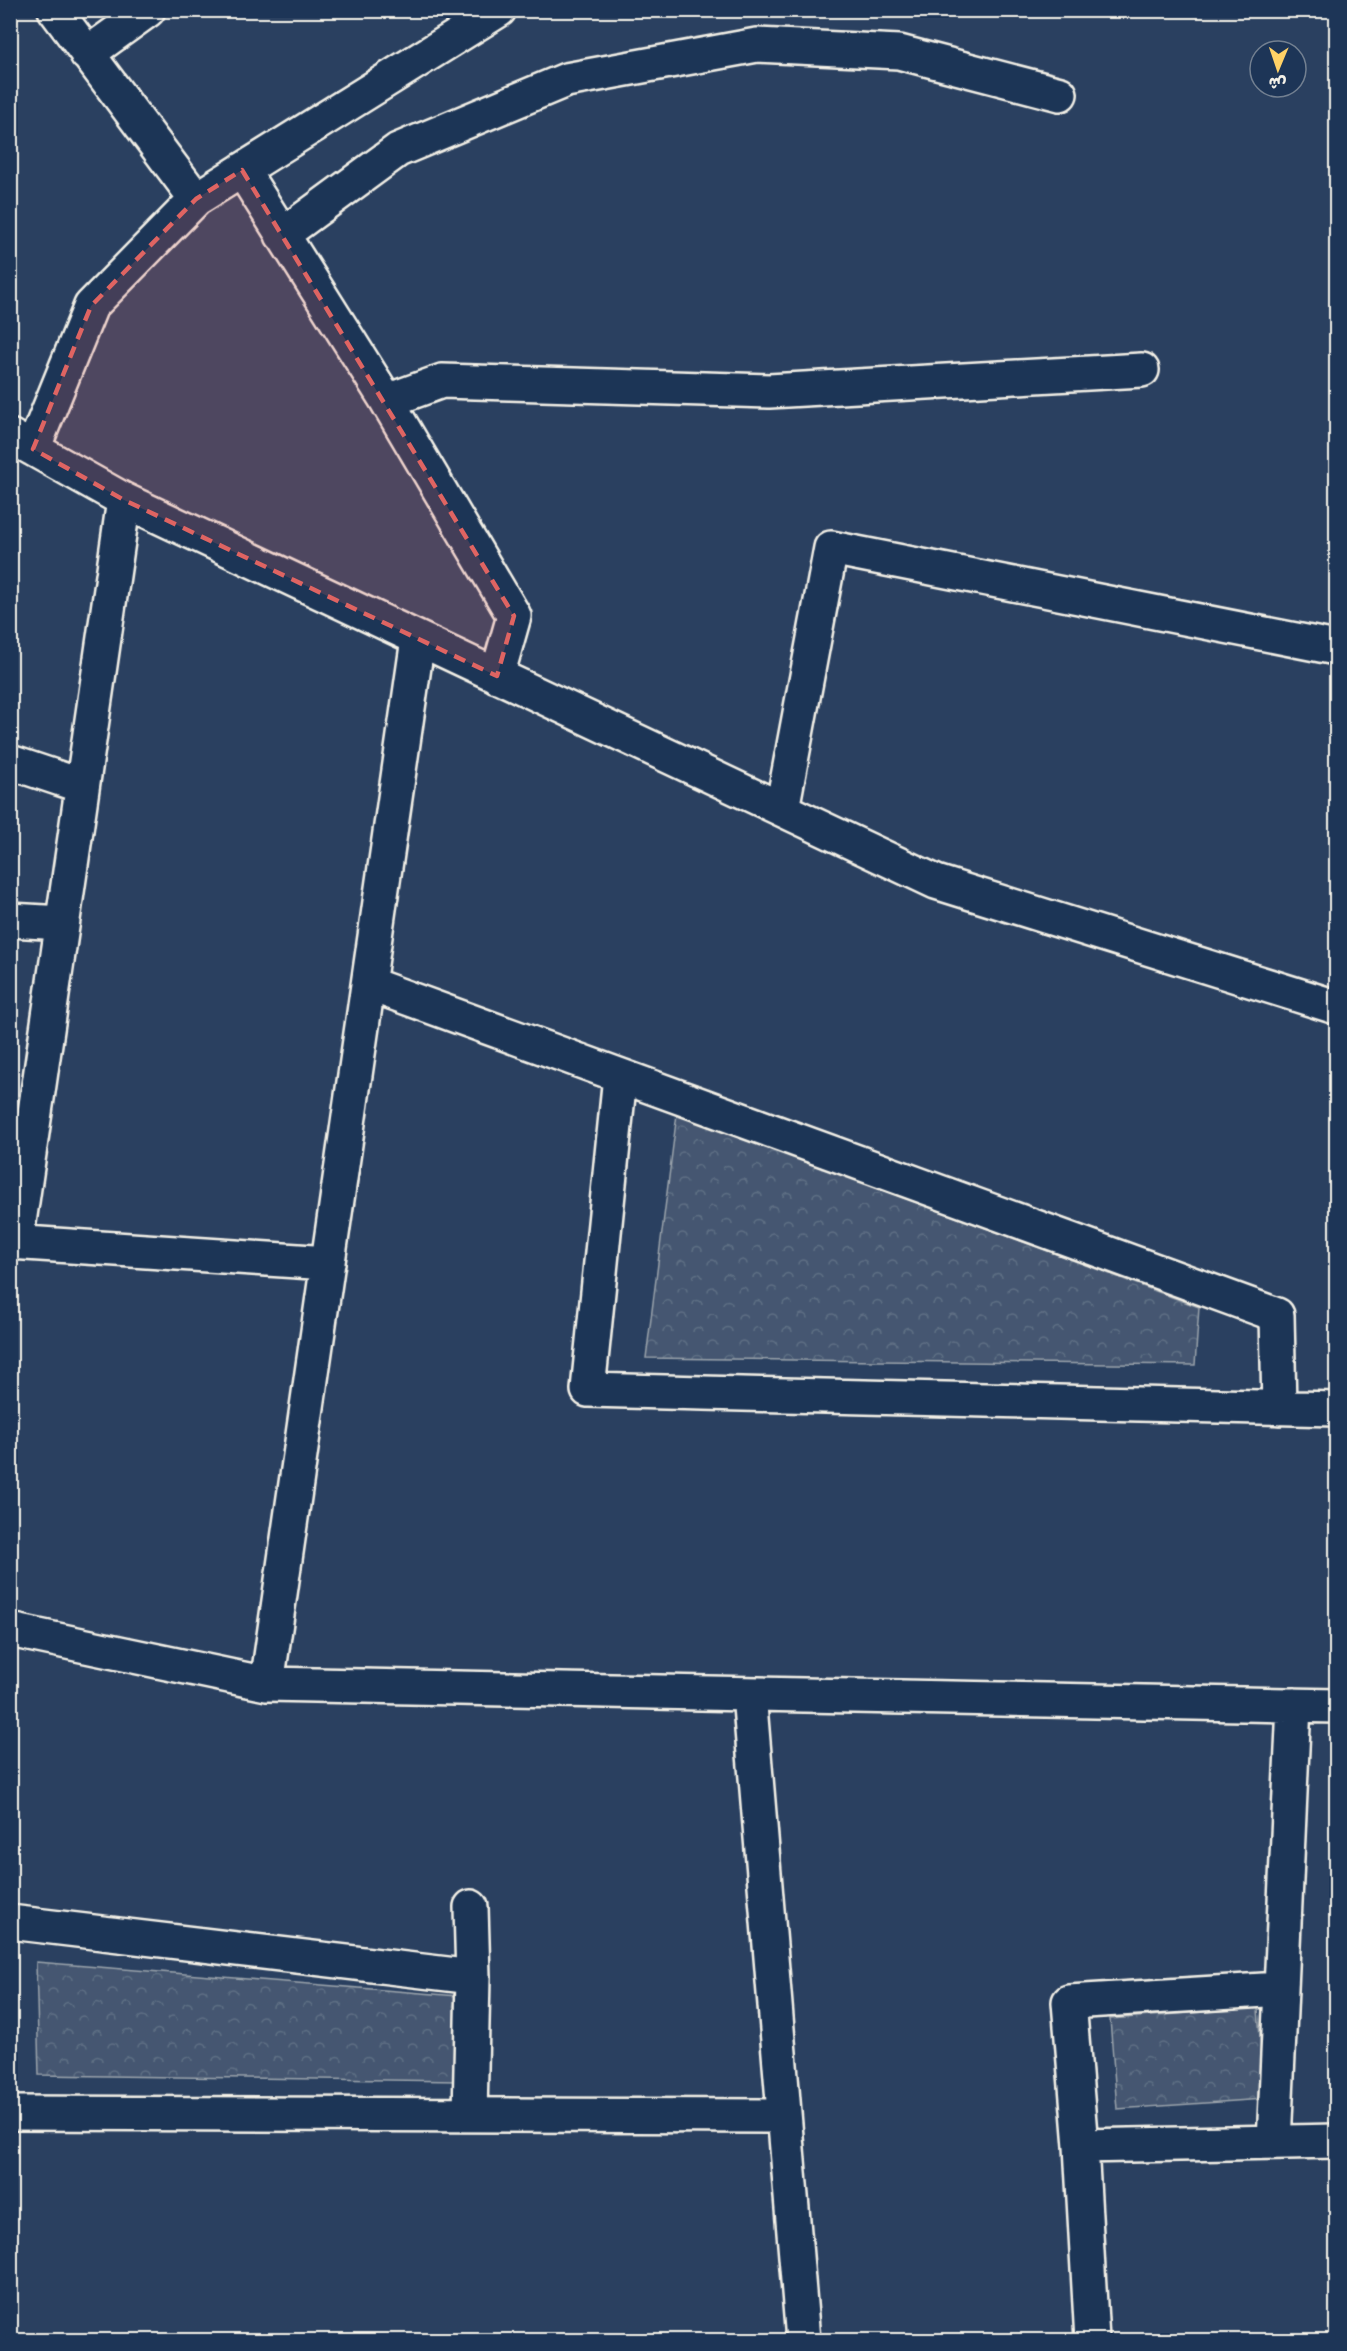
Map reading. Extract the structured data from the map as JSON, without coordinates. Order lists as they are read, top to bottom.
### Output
{
  "north": "bottom"
}
